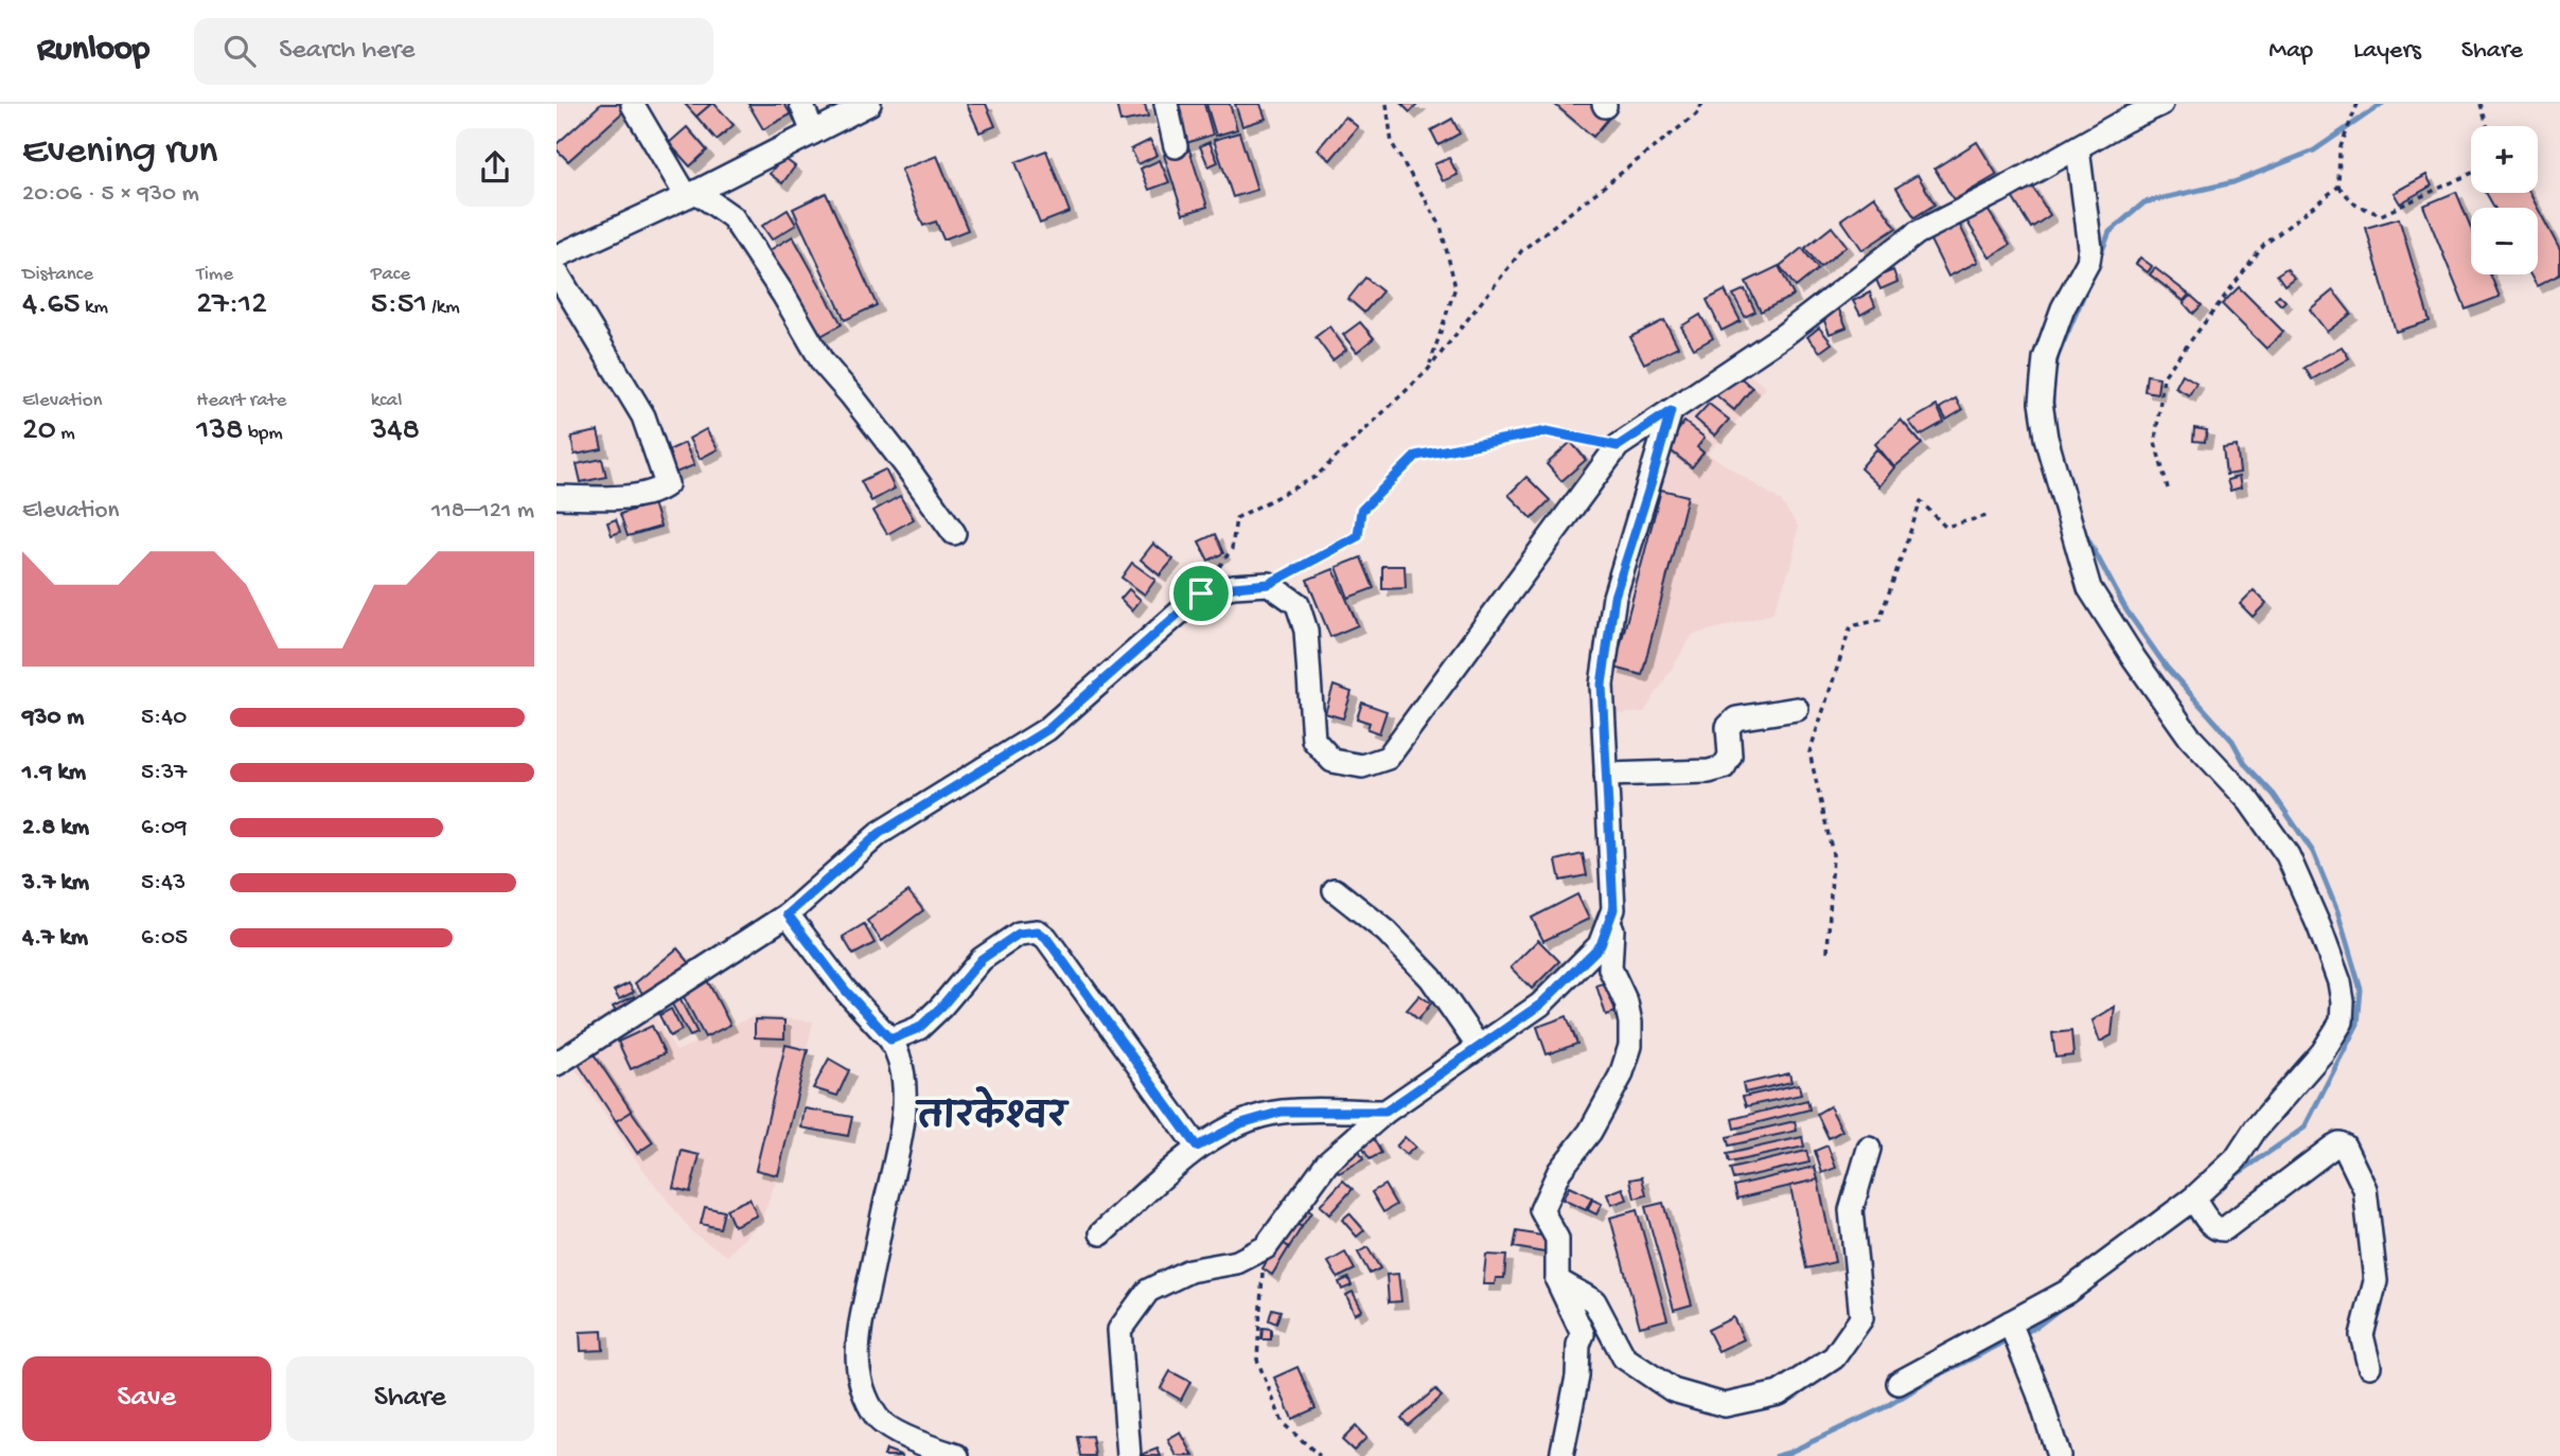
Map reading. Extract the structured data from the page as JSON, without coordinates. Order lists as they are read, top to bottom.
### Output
{
  "districts": ["तारकेश्वर"],
  "page": {
    "header": "Runloop",
    "search": "Search here",
    "nav": ["Map", "Layers", "Share"],
    "heading": ["Evening run", "20:06 · 5 × 930 m"],
    "map_buttons": ["+", "−"],
    "stats": [
      ["Distance", "4.65 km"],
      ["Time", "27:12"],
      ["Pace", "5:51 /km"],
      ["Elevation", "20 m"],
      ["Heart rate", "138 bpm"],
      ["kcal", "348"]
    ],
    "chart": ["Elevation", "118–121 m"],
    "list": [
      {
        "name": "930 m",
        "note": "5:40"
      },
      {
        "name": "1.9 km",
        "note": "5:37"
      },
      {
        "name": "2.8 km",
        "note": "6:09"
      },
      {
        "name": "3.7 km",
        "note": "5:43"
      },
      {
        "name": "4.7 km",
        "note": "6:05"
      }
    ],
    "buttons": ["Save", "Share"]
  }
}
